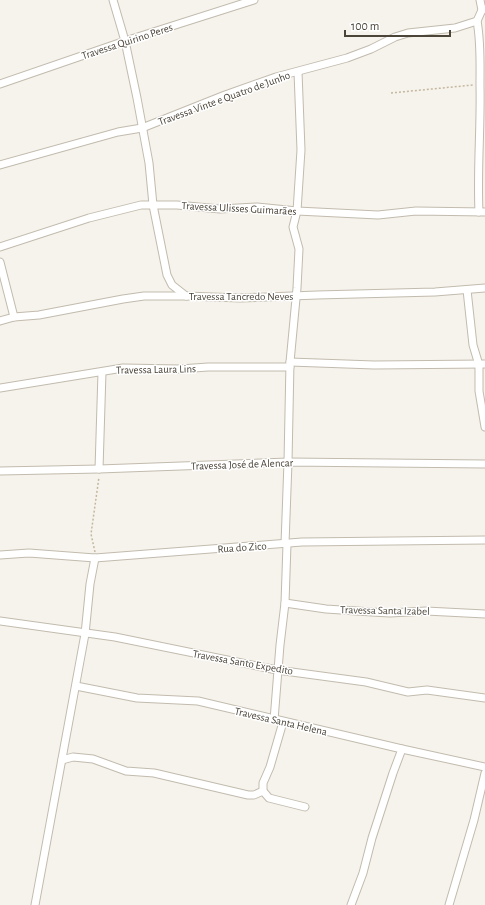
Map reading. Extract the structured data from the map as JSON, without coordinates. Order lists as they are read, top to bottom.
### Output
{
  "streets": {
    "street": [
      "Travessa Quirino Peres",
      "Travessa Vinte e Quatro de Junho",
      "Travessa Ulisses Guimarães",
      "Travessa Tancredo Neves",
      "Travessa Laura Lins",
      "Travessa José de Alencar",
      "Rua do Zico",
      "Travessa Santa Izabel",
      "Travessa Santo Expedito",
      "Travessa Santa Helena"
    ]
  },
  "scale_bar": "100 m"
}
